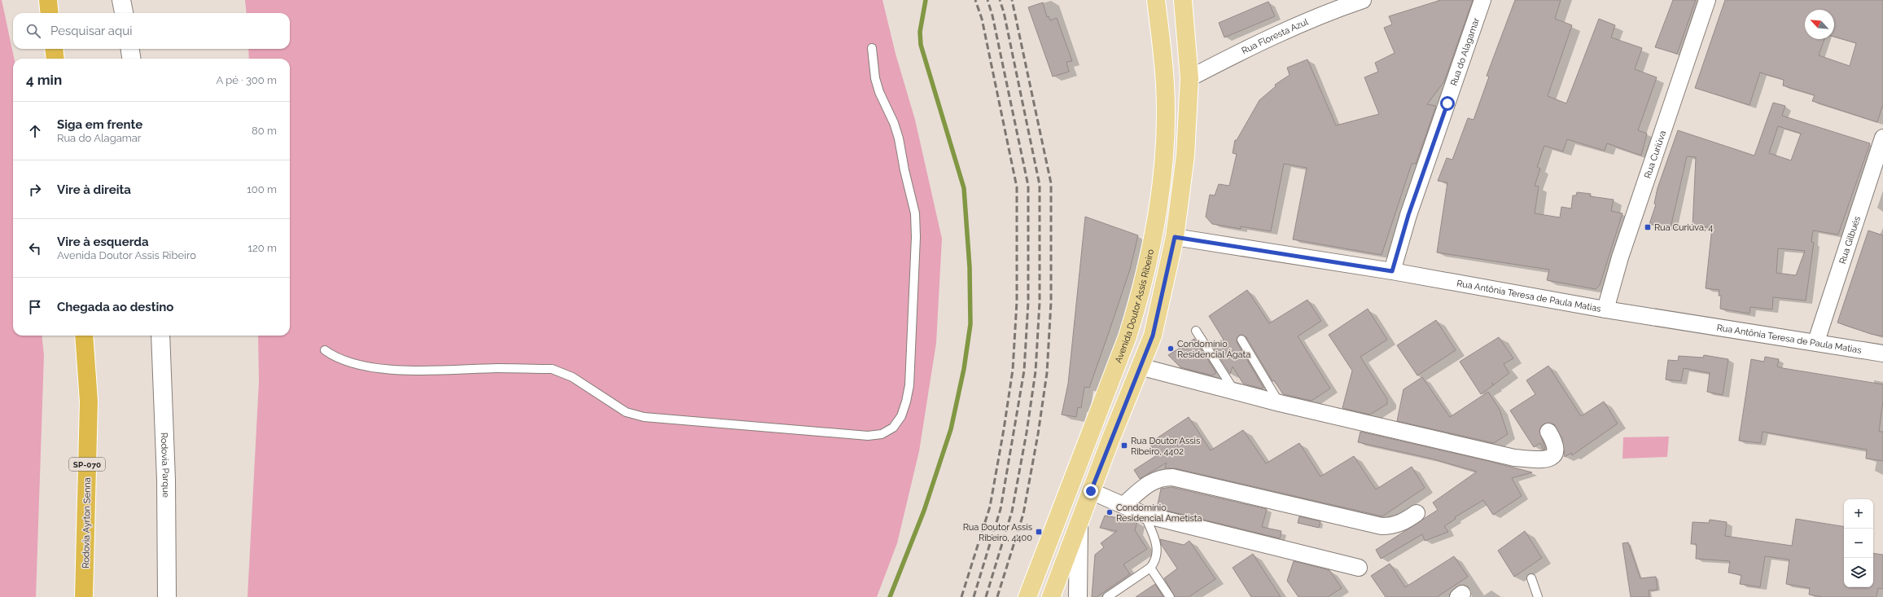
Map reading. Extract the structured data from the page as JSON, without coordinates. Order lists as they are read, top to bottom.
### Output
{
  "streets": {
    "highway": ["SP-070", "Rodovia Ayrton Senna"],
    "main road": ["Avenida Doutor Assis Ribeiro"],
    "street": [
      "Rua Floresta Azul",
      "Rua do Alagamar",
      "Rua Curiúva",
      "Rua Gilbués",
      "Rua Antônia Teresa de Paula Matias",
      "Rodovia Parque"
    ]
  },
  "crossings": [
    ["Rua do Alagamar", "Rua Antônia Teresa de Paula Matias"],
    ["Rua Curiúva", "Rua Antônia Teresa de Paula Matias"],
    ["Rua Gilbués", "Rua Antônia Teresa de Paula Matias"]
  ],
  "places": {
    "transit": ["Rua Curiúva, 4", "Rua Doutor Assis Ribeiro, 4402", "Rua Doutor Assis Ribeiro, 4400"],
    "other": ["Condomínio Residencial Ágata", "Condomínio Residencial Ametista"]
  },
  "north": "top left",
  "page": {
    "search": "Pesquisar aqui",
    "heading": ["4 min", "A pé · 300 m"],
    "list": [
      ["Siga em frente", "Rua do Alagamar", "80 m"],
      ["Vire à direita", "100 m"],
      ["Vire à esquerda", "Avenida Doutor Assis Ribeiro", "120 m"],
      "Chegada ao destino"
    ],
    "map_buttons": ["+", "−"]
  }
}
